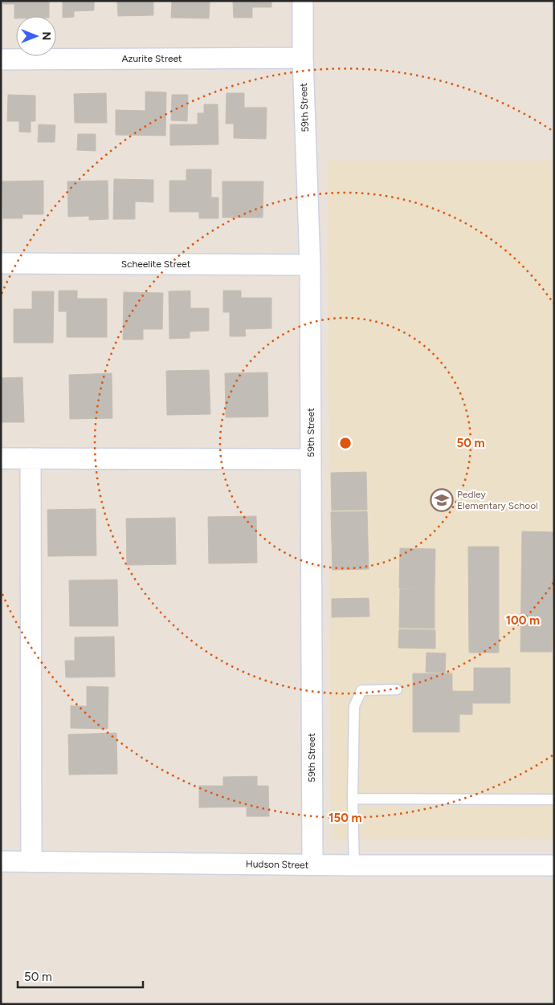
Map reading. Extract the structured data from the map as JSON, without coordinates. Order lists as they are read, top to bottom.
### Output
{
  "streets": {
    "street": [
      "Azurite Street",
      "59th Street",
      "Scheelite Street",
      "Hudson Street"
    ]
  },
  "crossings": [
    ["Azurite Street", "59th Street"],
    ["59th Street", "Scheelite Street"],
    ["59th Street", "Hudson Street"]
  ],
  "places": {
    "school or university": ["Pedley Elementary School"]
  },
  "scale_bar": "50 m",
  "north": "right",
  "rings": ["50 m", "100 m", "150 m"]
}
